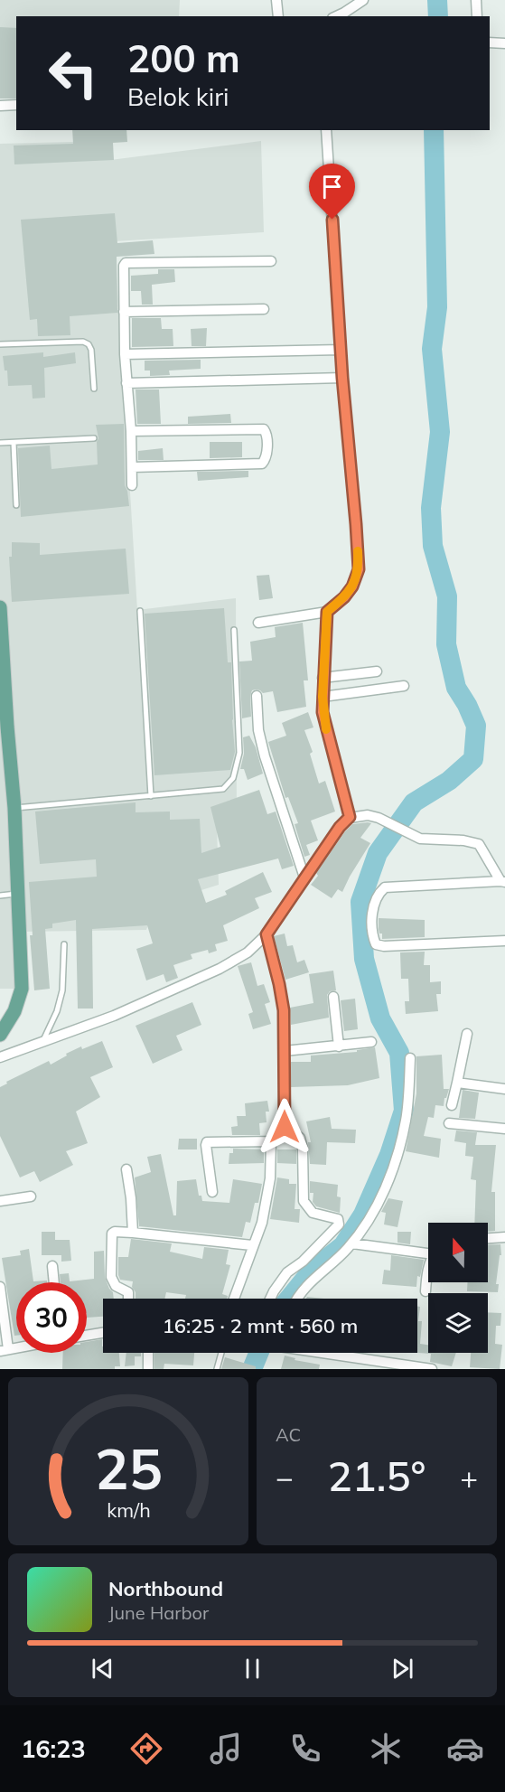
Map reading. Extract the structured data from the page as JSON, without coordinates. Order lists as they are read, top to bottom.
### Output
{
  "north": "top",
  "page": {
    "turn": ["200 m", "Belok kiri"],
    "limit": "30",
    "trip": "16:25 · 2 mnt · 560 m",
    "tile": "AC",
    "heat": ["−", "21.5°", "+"],
    "song": ["Northbound", "June Harbor"],
    "tabs": "16:23",
    "gauge": ["25", "km/h"]
  }
}
